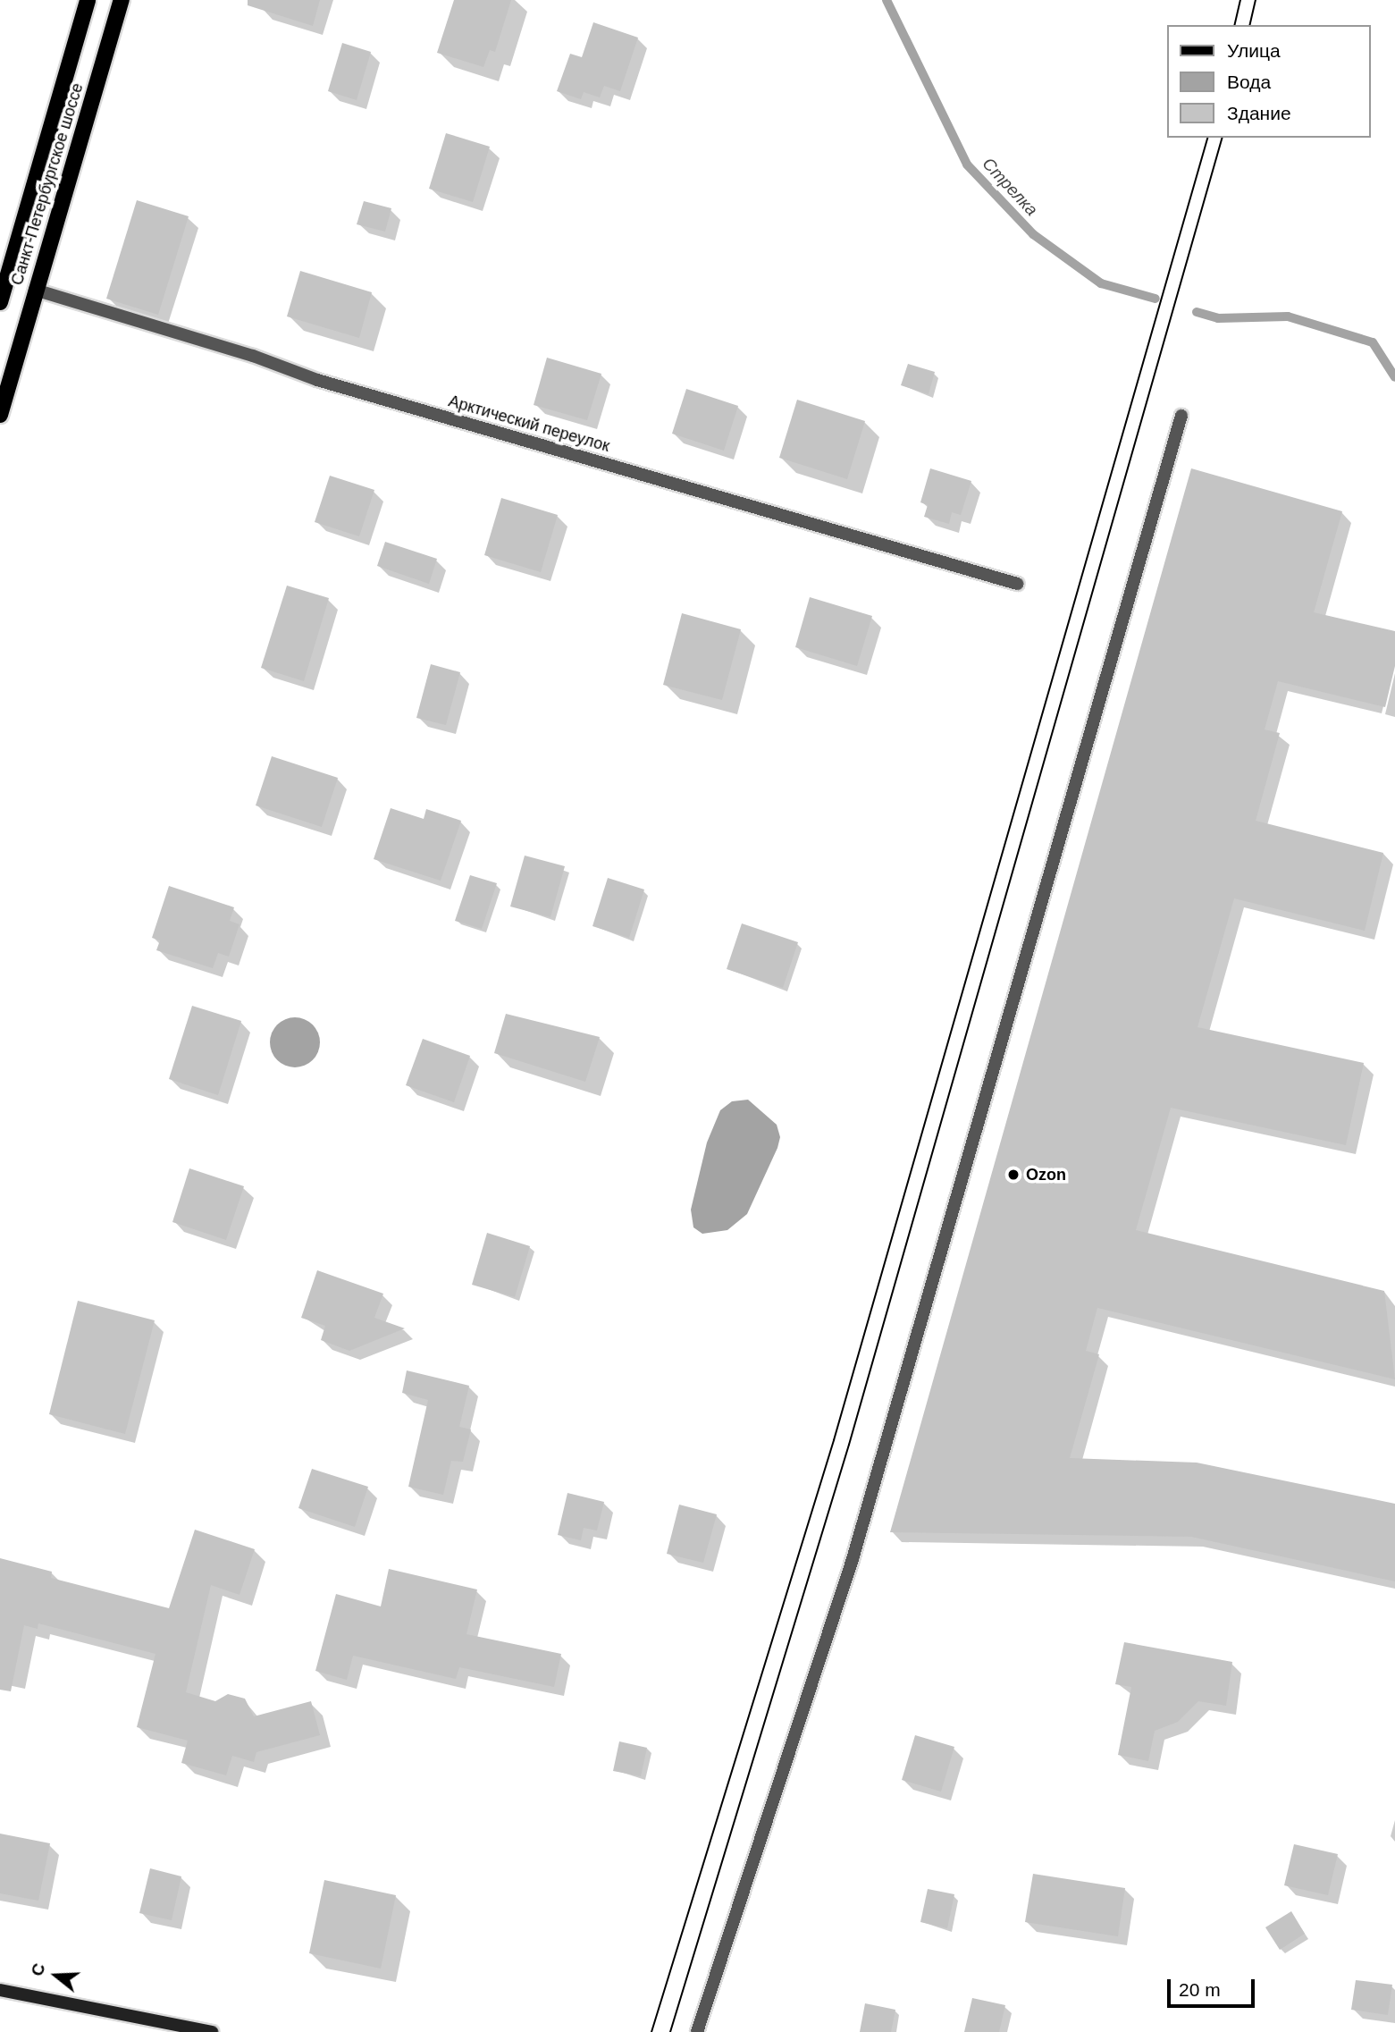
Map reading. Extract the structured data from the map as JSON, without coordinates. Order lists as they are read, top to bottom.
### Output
{
  "streets": {
    "main road": ["Санкт-Петербургское шоссе"],
    "street": ["Арктический переулок"]
  },
  "crossings": [
    ["Санкт-Петербургское шоссе", "Арктический переулок"]
  ],
  "water": ["Стрелка"],
  "places": ["Ozon"],
  "legend": ["Улица", "Вода", "Здание"],
  "scale_bar": "20 m",
  "north": "left"
}
